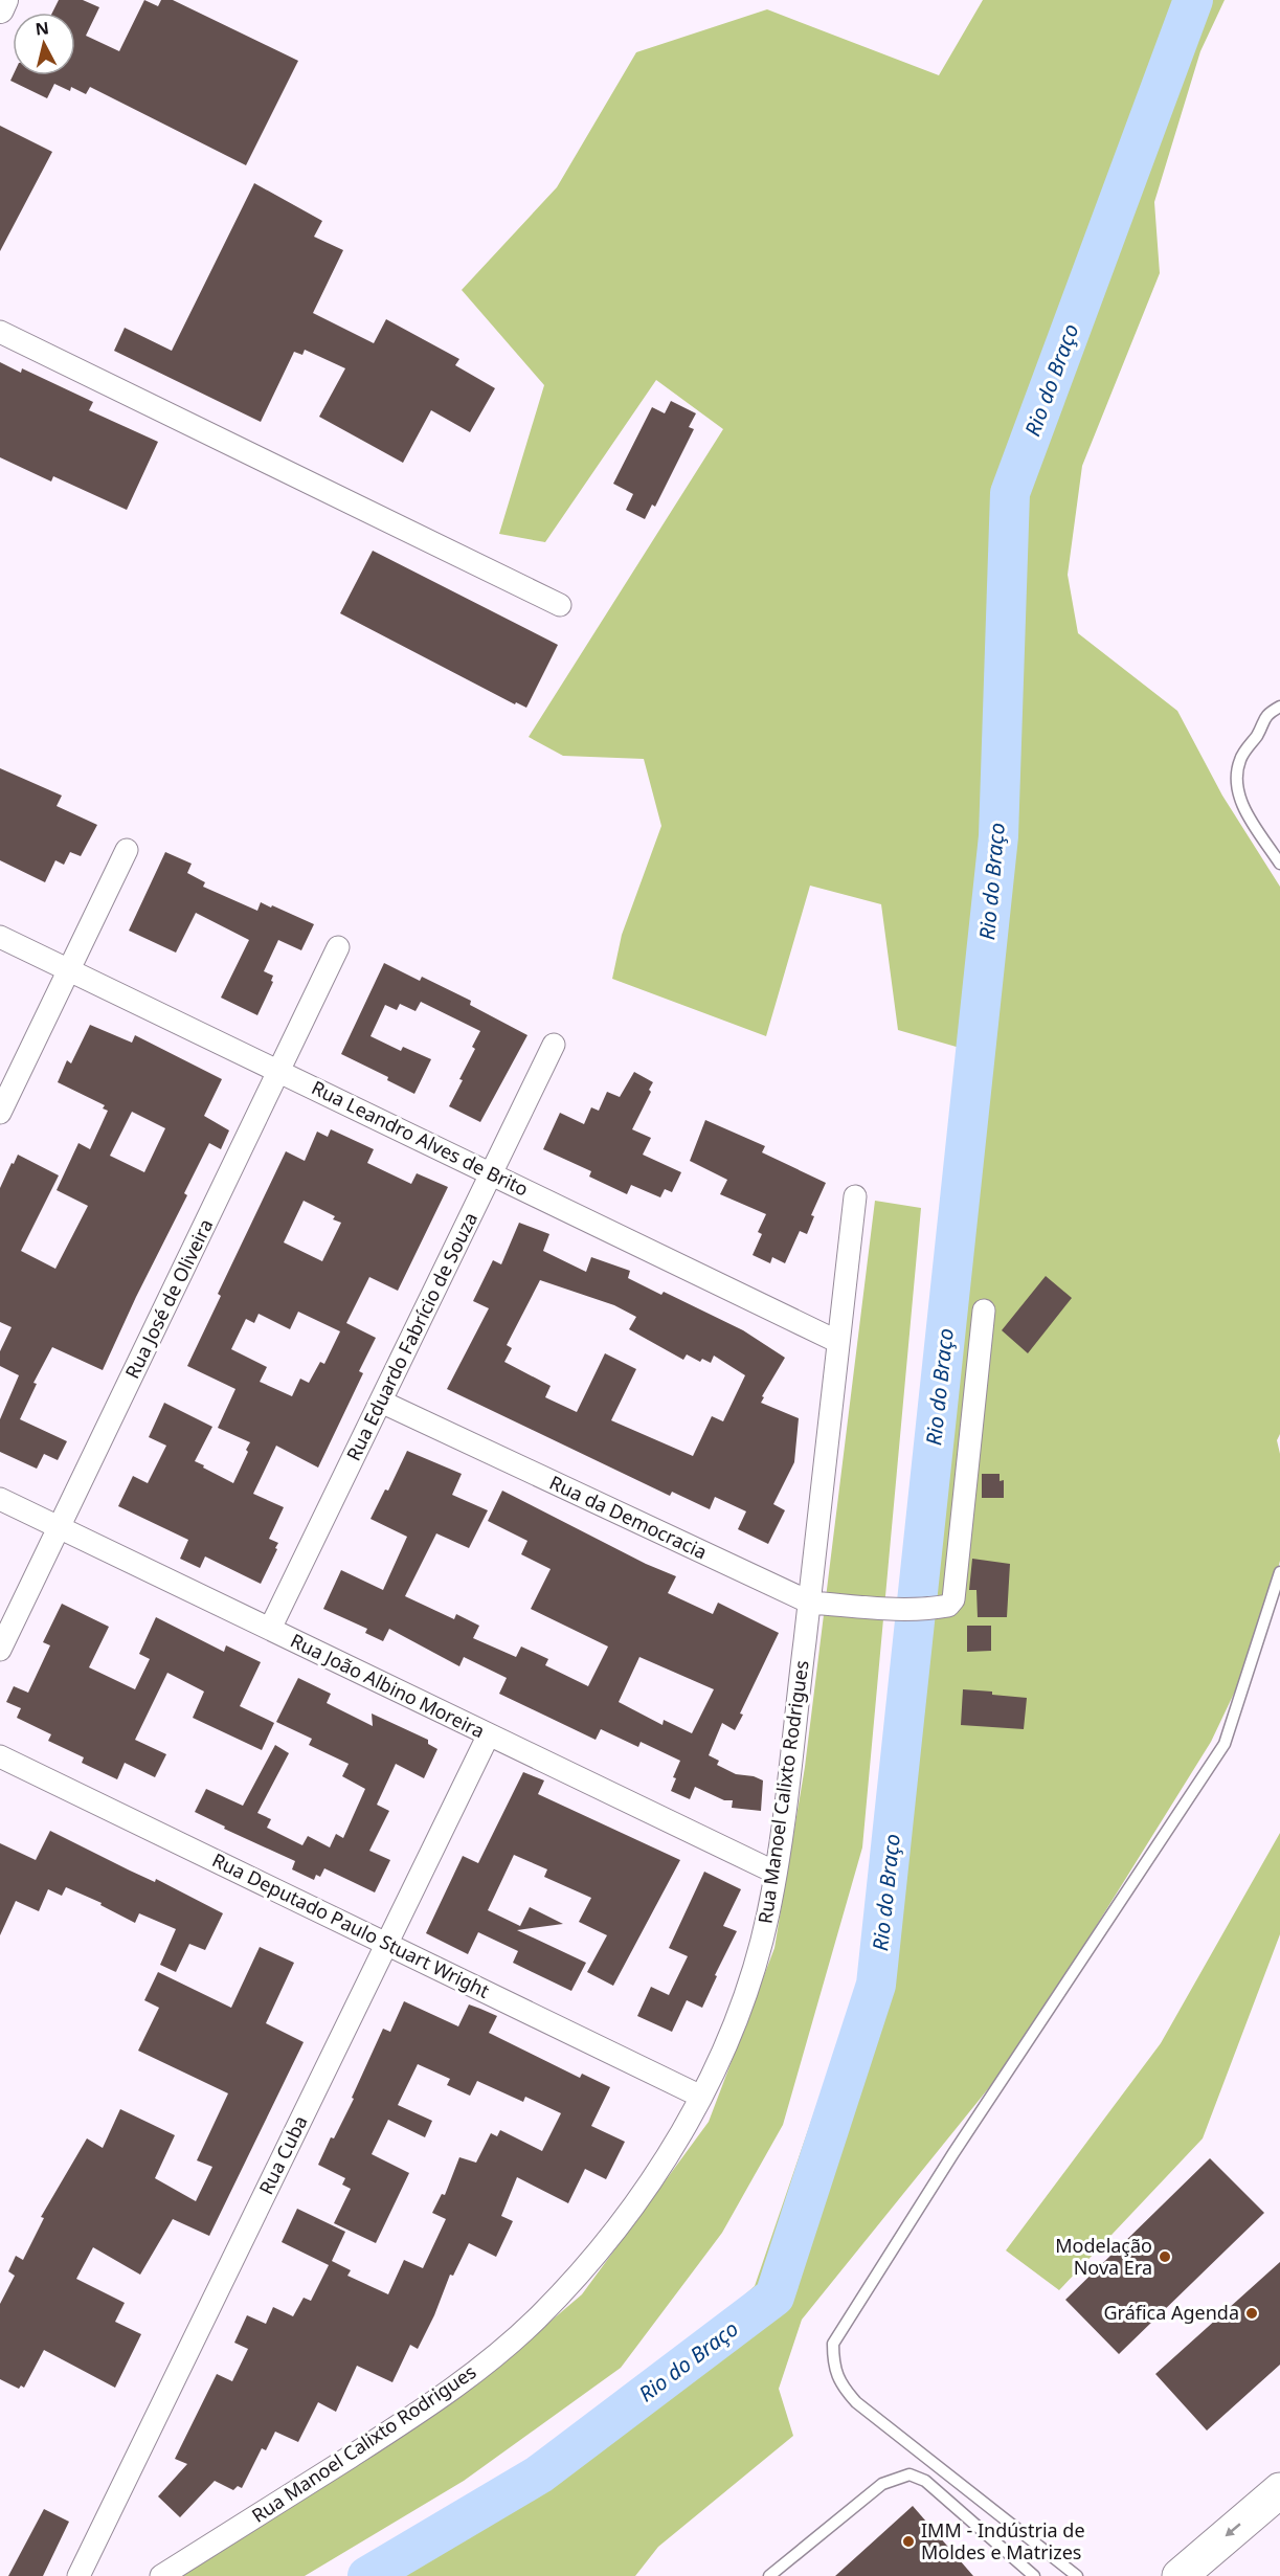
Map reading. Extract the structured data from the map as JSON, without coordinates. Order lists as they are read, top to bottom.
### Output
{
  "streets": {
    "street": [
      "Rua Leandro Alves de Brito",
      "Rua José de Oliveira",
      "Rua Eduardo Fabrício de Souza",
      "Rua da Democracia",
      "Rua João Albino Moreira",
      "Rua Manoel Calixto Rodrigues",
      "Rua Deputado Paulo Stuart Wright",
      "Rua Cuba"
    ]
  },
  "crossings": [
    ["Rua Leandro Alves de Brito", "Rua José de Oliveira"],
    ["Rua Leandro Alves de Brito", "Rua Eduardo Fabrício de Souza"],
    ["Rua Leandro Alves de Brito", "Rua Manoel Calixto Rodrigues"],
    ["Rua José de Oliveira", "Rua João Albino Moreira"],
    ["Rua Eduardo Fabrício de Souza", "Rua da Democracia"],
    ["Rua Eduardo Fabrício de Souza", "Rua João Albino Moreira"],
    ["Rua da Democracia", "Rua Manoel Calixto Rodrigues"],
    ["Rua João Albino Moreira", "Rua Manoel Calixto Rodrigues"],
    ["Rua João Albino Moreira", "Rua Cuba"],
    ["Rua Manoel Calixto Rodrigues", "Rua Deputado Paulo Stuart Wright"],
    ["Rua Deputado Paulo Stuart Wright", "Rua Cuba"]
  ],
  "water": ["Rio do Braço"],
  "places": ["Modelação Nova Era", "Gráfica Agenda", "IMM - Indústria de Moldes e Matrizes"],
  "north": "top"
}
